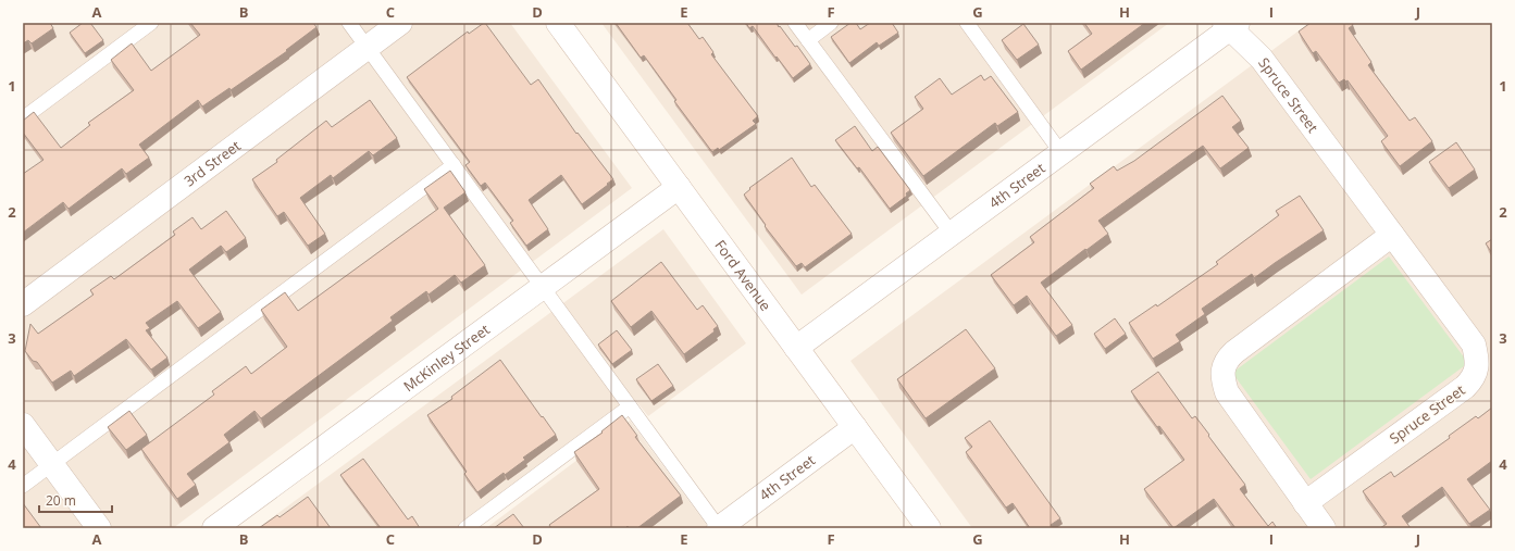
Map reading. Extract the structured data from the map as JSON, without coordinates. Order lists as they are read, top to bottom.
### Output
{
  "streets": {
    "street": [
      "Spruce Street",
      "3rd Street",
      "4th Street",
      "Ford Avenue",
      "McKinley Street"
    ]
  },
  "crossings": [
    ["Spruce Street", "4th Street"],
    ["4th Street", "Ford Avenue"],
    ["Ford Avenue", "McKinley Street"]
  ],
  "scale_bar": "20 m",
  "grid": {
    "columns": [
      "A",
      "B",
      "C",
      "D",
      "E",
      "F",
      "G",
      "H",
      "I",
      "J"
    ],
    "rows": [
      "1",
      "2",
      "3",
      "4"
    ]
  }
}
